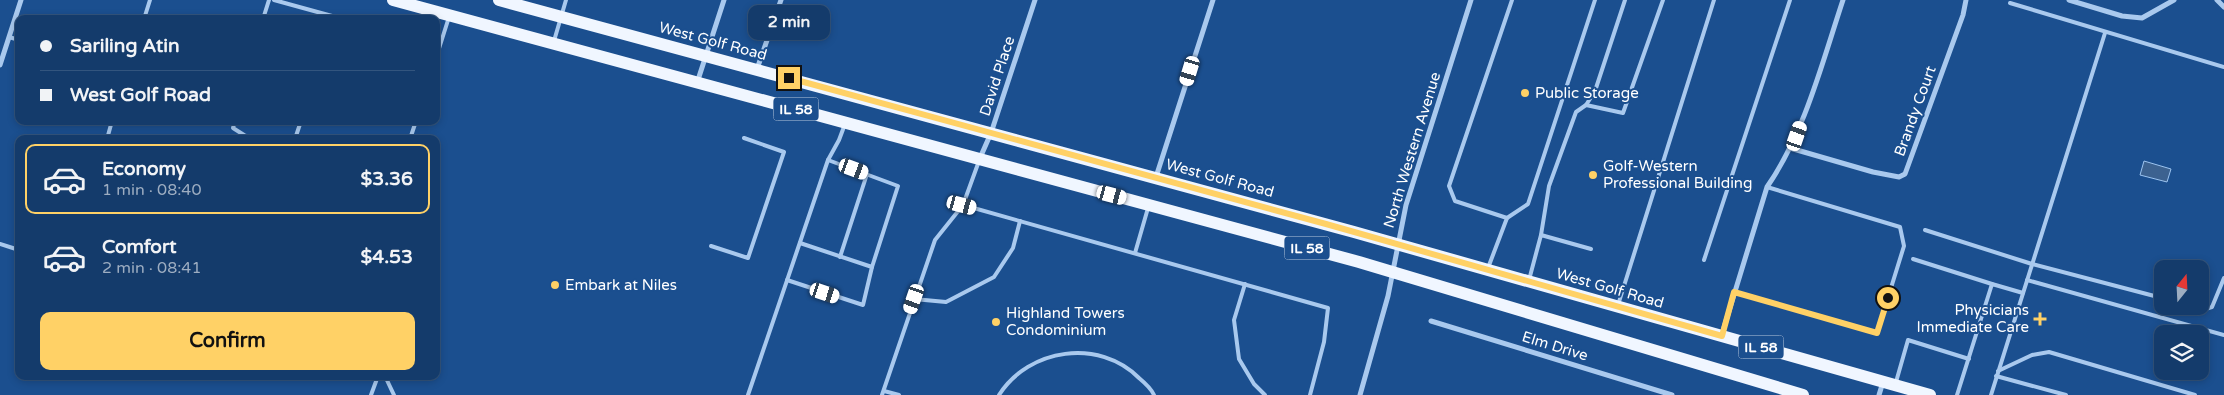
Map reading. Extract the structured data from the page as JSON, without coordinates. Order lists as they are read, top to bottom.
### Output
{
  "streets": {
    "main road": ["West Golf Road", "IL 58"],
    "street": [
      "David Place",
      "Brandy Court",
      "North Western Avenue",
      "Elm Drive"
    ]
  },
  "crossings": [
    ["West Golf Road", "David Place"],
    ["West Golf Road", "North Western Avenue"],
    ["David Place", "IL 58"],
    ["IL 58", "North Western Avenue"]
  ],
  "places": {
    "other": [
      "Public Storage",
      "Golf-Western Professional Building",
      "Embark at Niles",
      "Highland Towers Condominium"
    ],
    "health": ["Physicians Immediate Care"]
  },
  "north": "top",
  "page": {
    "bubble": "2 min",
    "banner": ["Sariling Atin", "West Golf Road"],
    "list": [
      {
        "name": "Economy",
        "note": "1 min · 08:40",
        "value": "$3.36"
      },
      {
        "name": "Comfort",
        "note": "2 min · 08:41",
        "value": "$4.53"
      }
    ],
    "buttons": "Confirm"
  }
}
